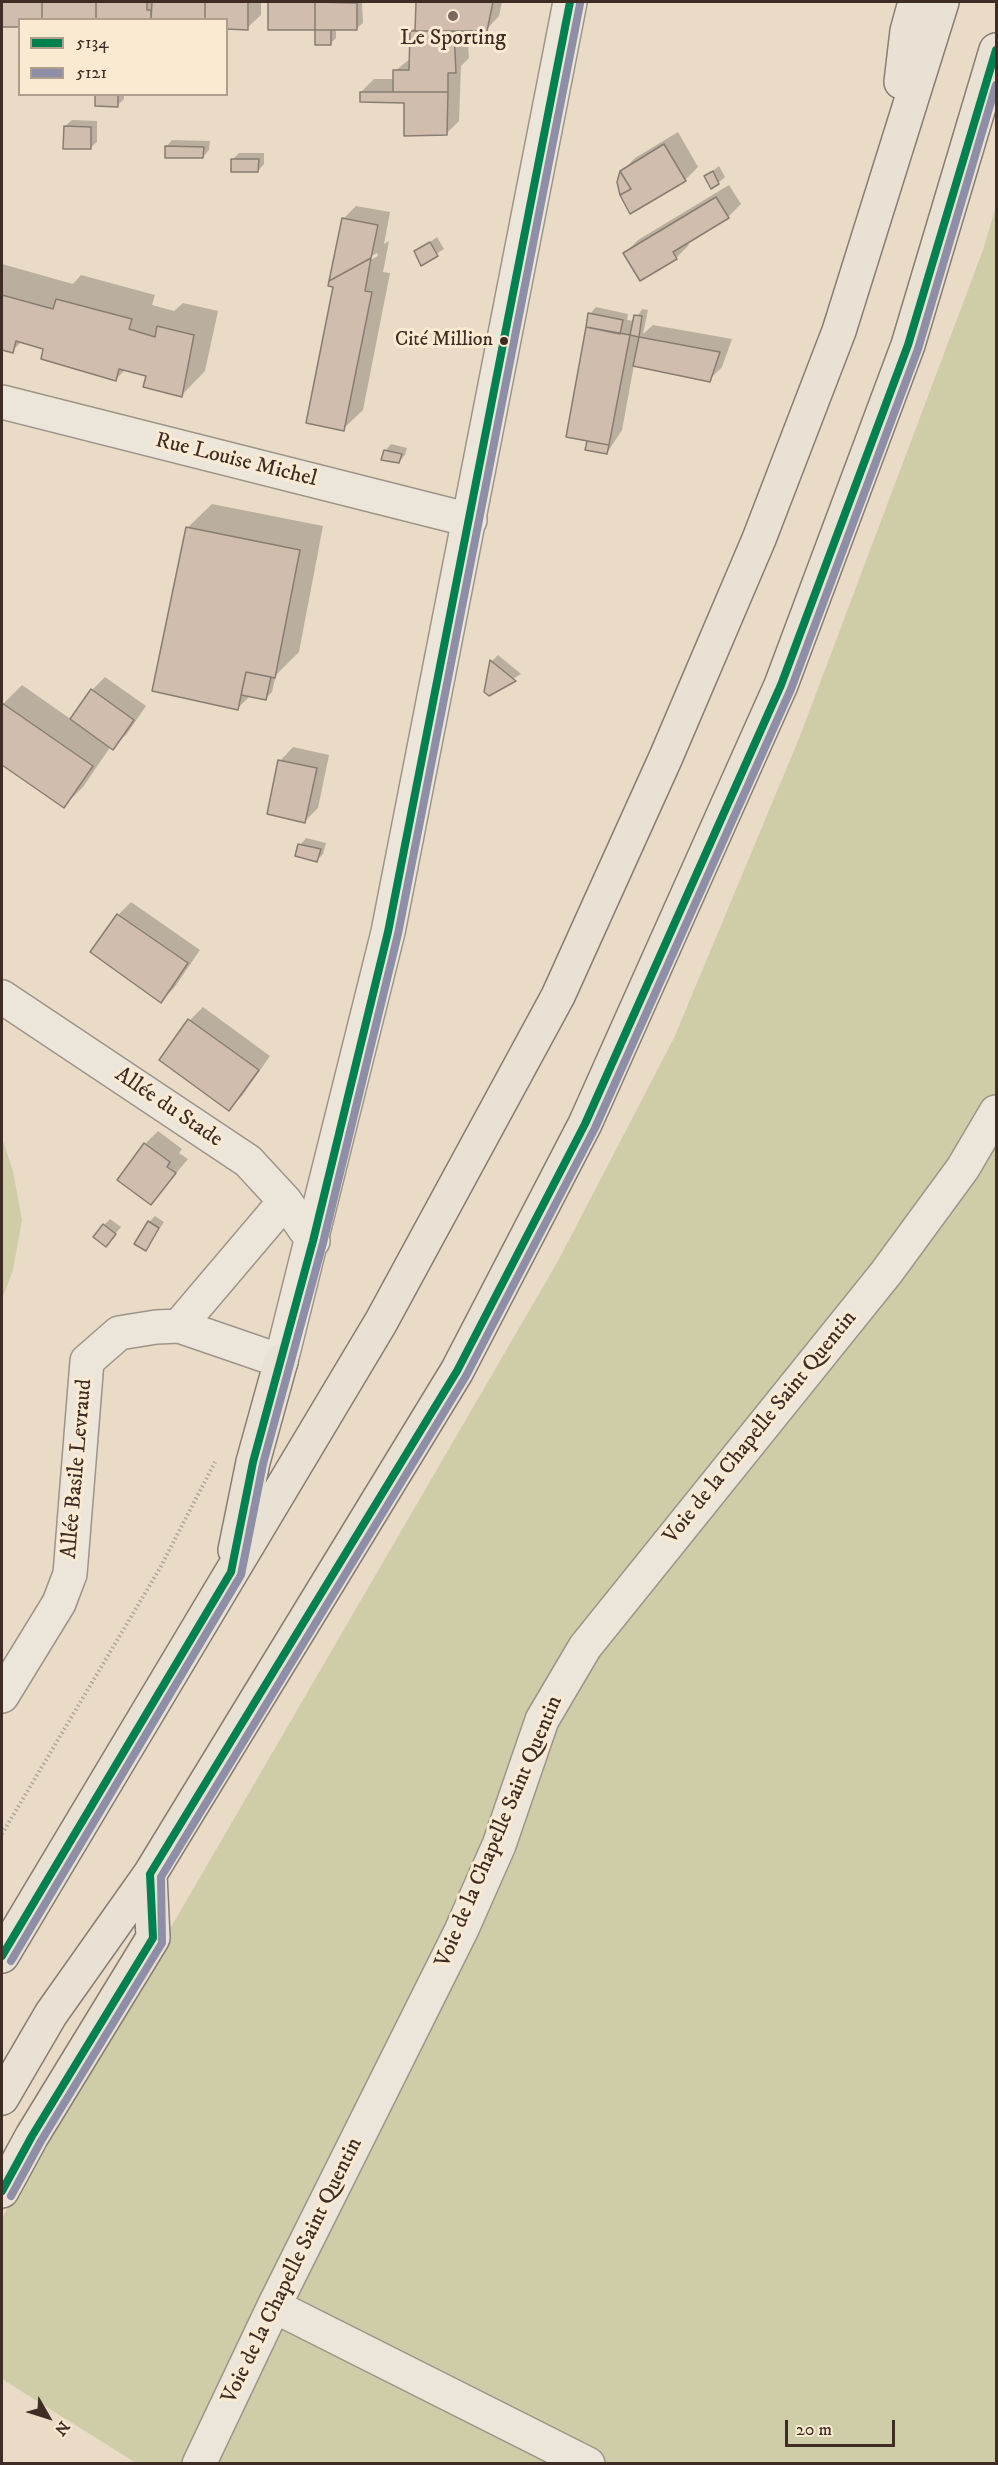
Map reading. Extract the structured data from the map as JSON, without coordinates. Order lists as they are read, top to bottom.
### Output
{
  "streets": {
    "street": [
      "Rue Louise Michel",
      "Allée du Stade",
      "Voie de la Chapelle Saint Quentin",
      "Allée Basile Levraud"
    ]
  },
  "places": ["Le Sporting", "Cité Million"],
  "lines": ["transit line 5134", "transit line 5121"],
  "legend": ["5134", "5121"],
  "scale_bar": "20 m",
  "north": "bottom right"
}
